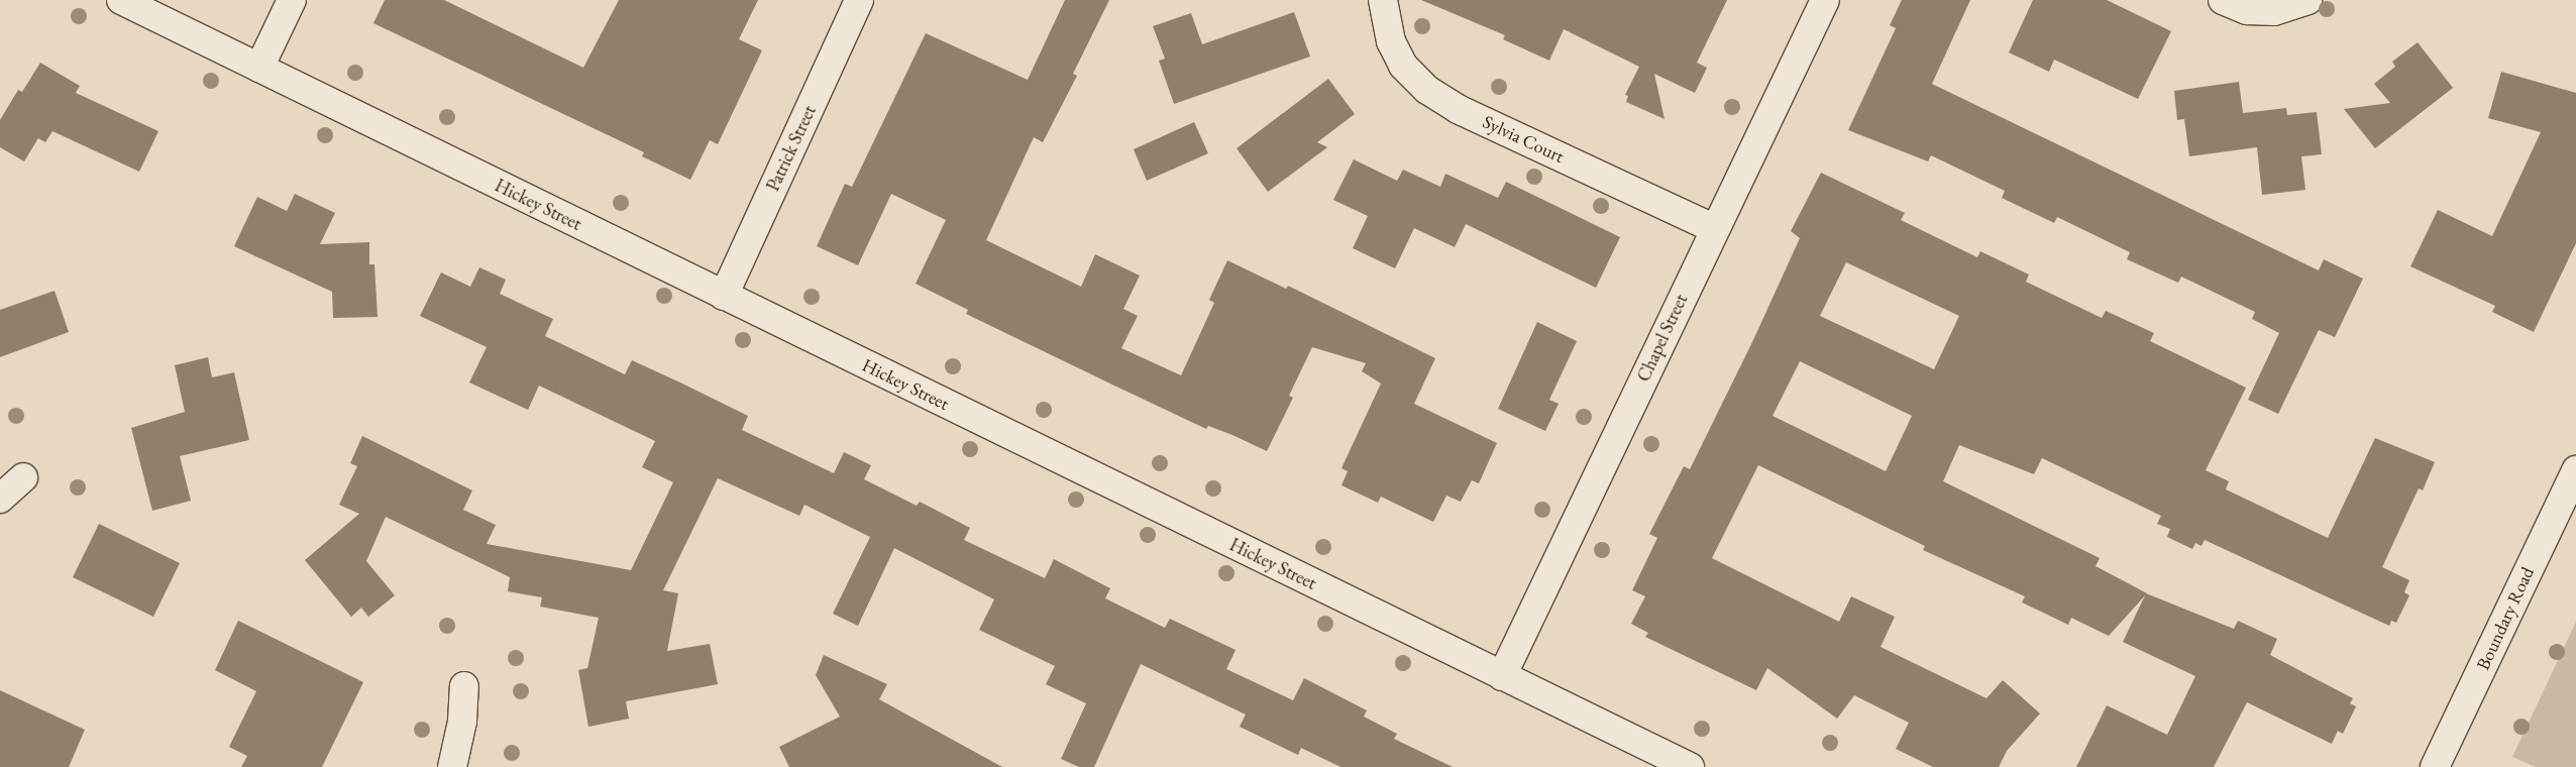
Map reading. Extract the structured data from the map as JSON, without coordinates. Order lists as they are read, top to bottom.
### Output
{
  "streets": {
    "street": [
      "Sylvia Court",
      "Patrick Street",
      "Hickey Street",
      "Chapel Street",
      "Boundary Road"
    ]
  },
  "crossings": [
    ["Sylvia Court", "Chapel Street"],
    ["Patrick Street", "Hickey Street"],
    ["Hickey Street", "Chapel Street"]
  ]
}
